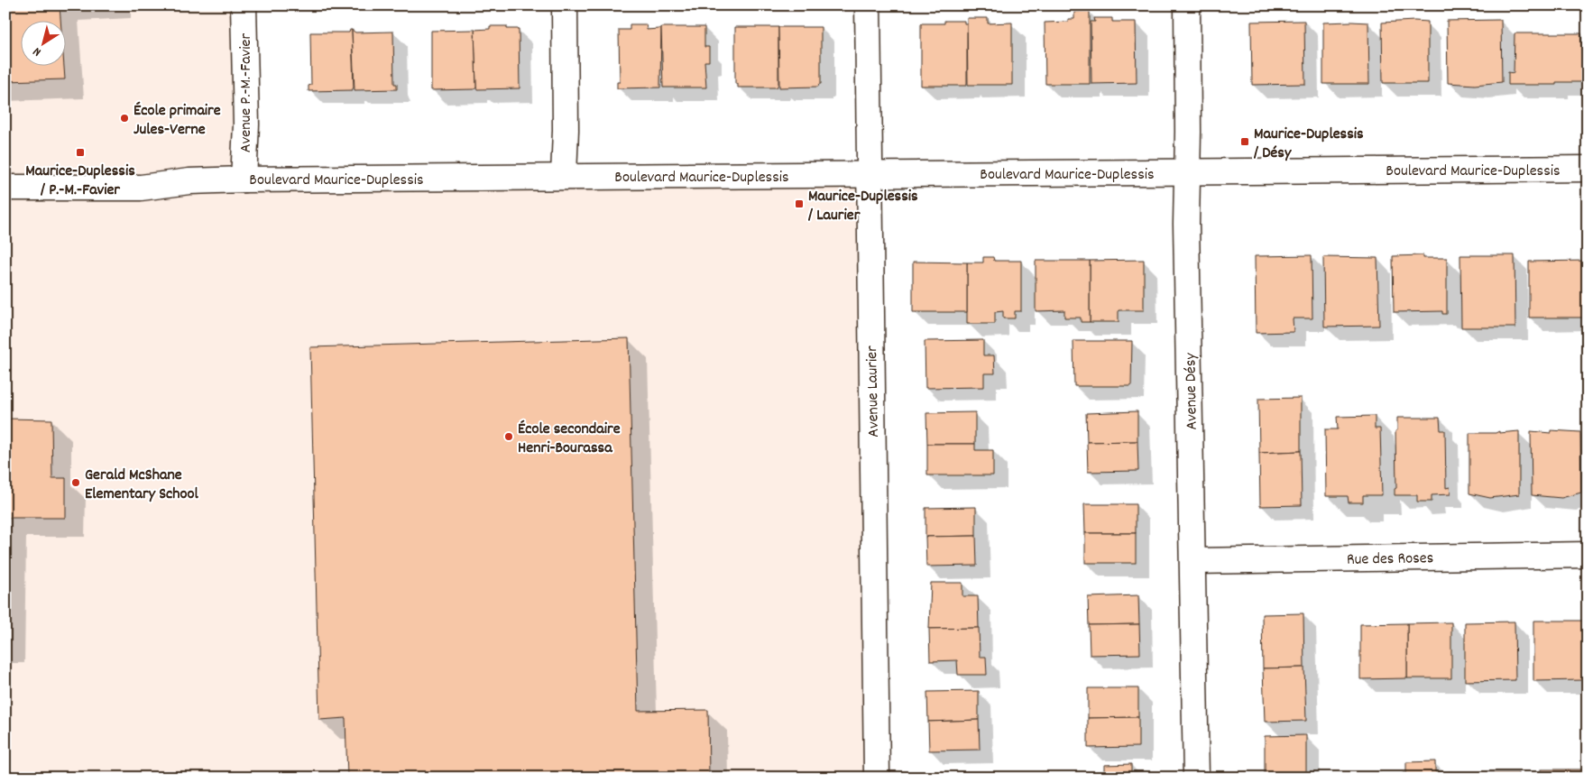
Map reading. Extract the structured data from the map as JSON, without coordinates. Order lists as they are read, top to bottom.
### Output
{
  "streets": {
    "street": [
      "Avenue P.-M.-Favier",
      "Boulevard Maurice-Duplessis",
      "Avenue Laurier",
      "Avenue Désy",
      "Rue des Roses"
    ]
  },
  "crossings": [
    ["Avenue P.-M.-Favier", "Boulevard Maurice-Duplessis"],
    ["Boulevard Maurice-Duplessis", "Avenue Laurier"],
    ["Boulevard Maurice-Duplessis", "Avenue Désy"],
    ["Avenue Désy", "Rue des Roses"]
  ],
  "places": {
    "other": ["École primaire Jules-Verne", "École secondaire Henri-Bourassa", "Gerald McShane Elementary School"],
    "transit": ["Maurice-Duplessis / Désy", "Maurice-Duplessis / P.-M.-Favier", "Maurice-Duplessis / Laurier"]
  },
  "north": "bottom left"
}
